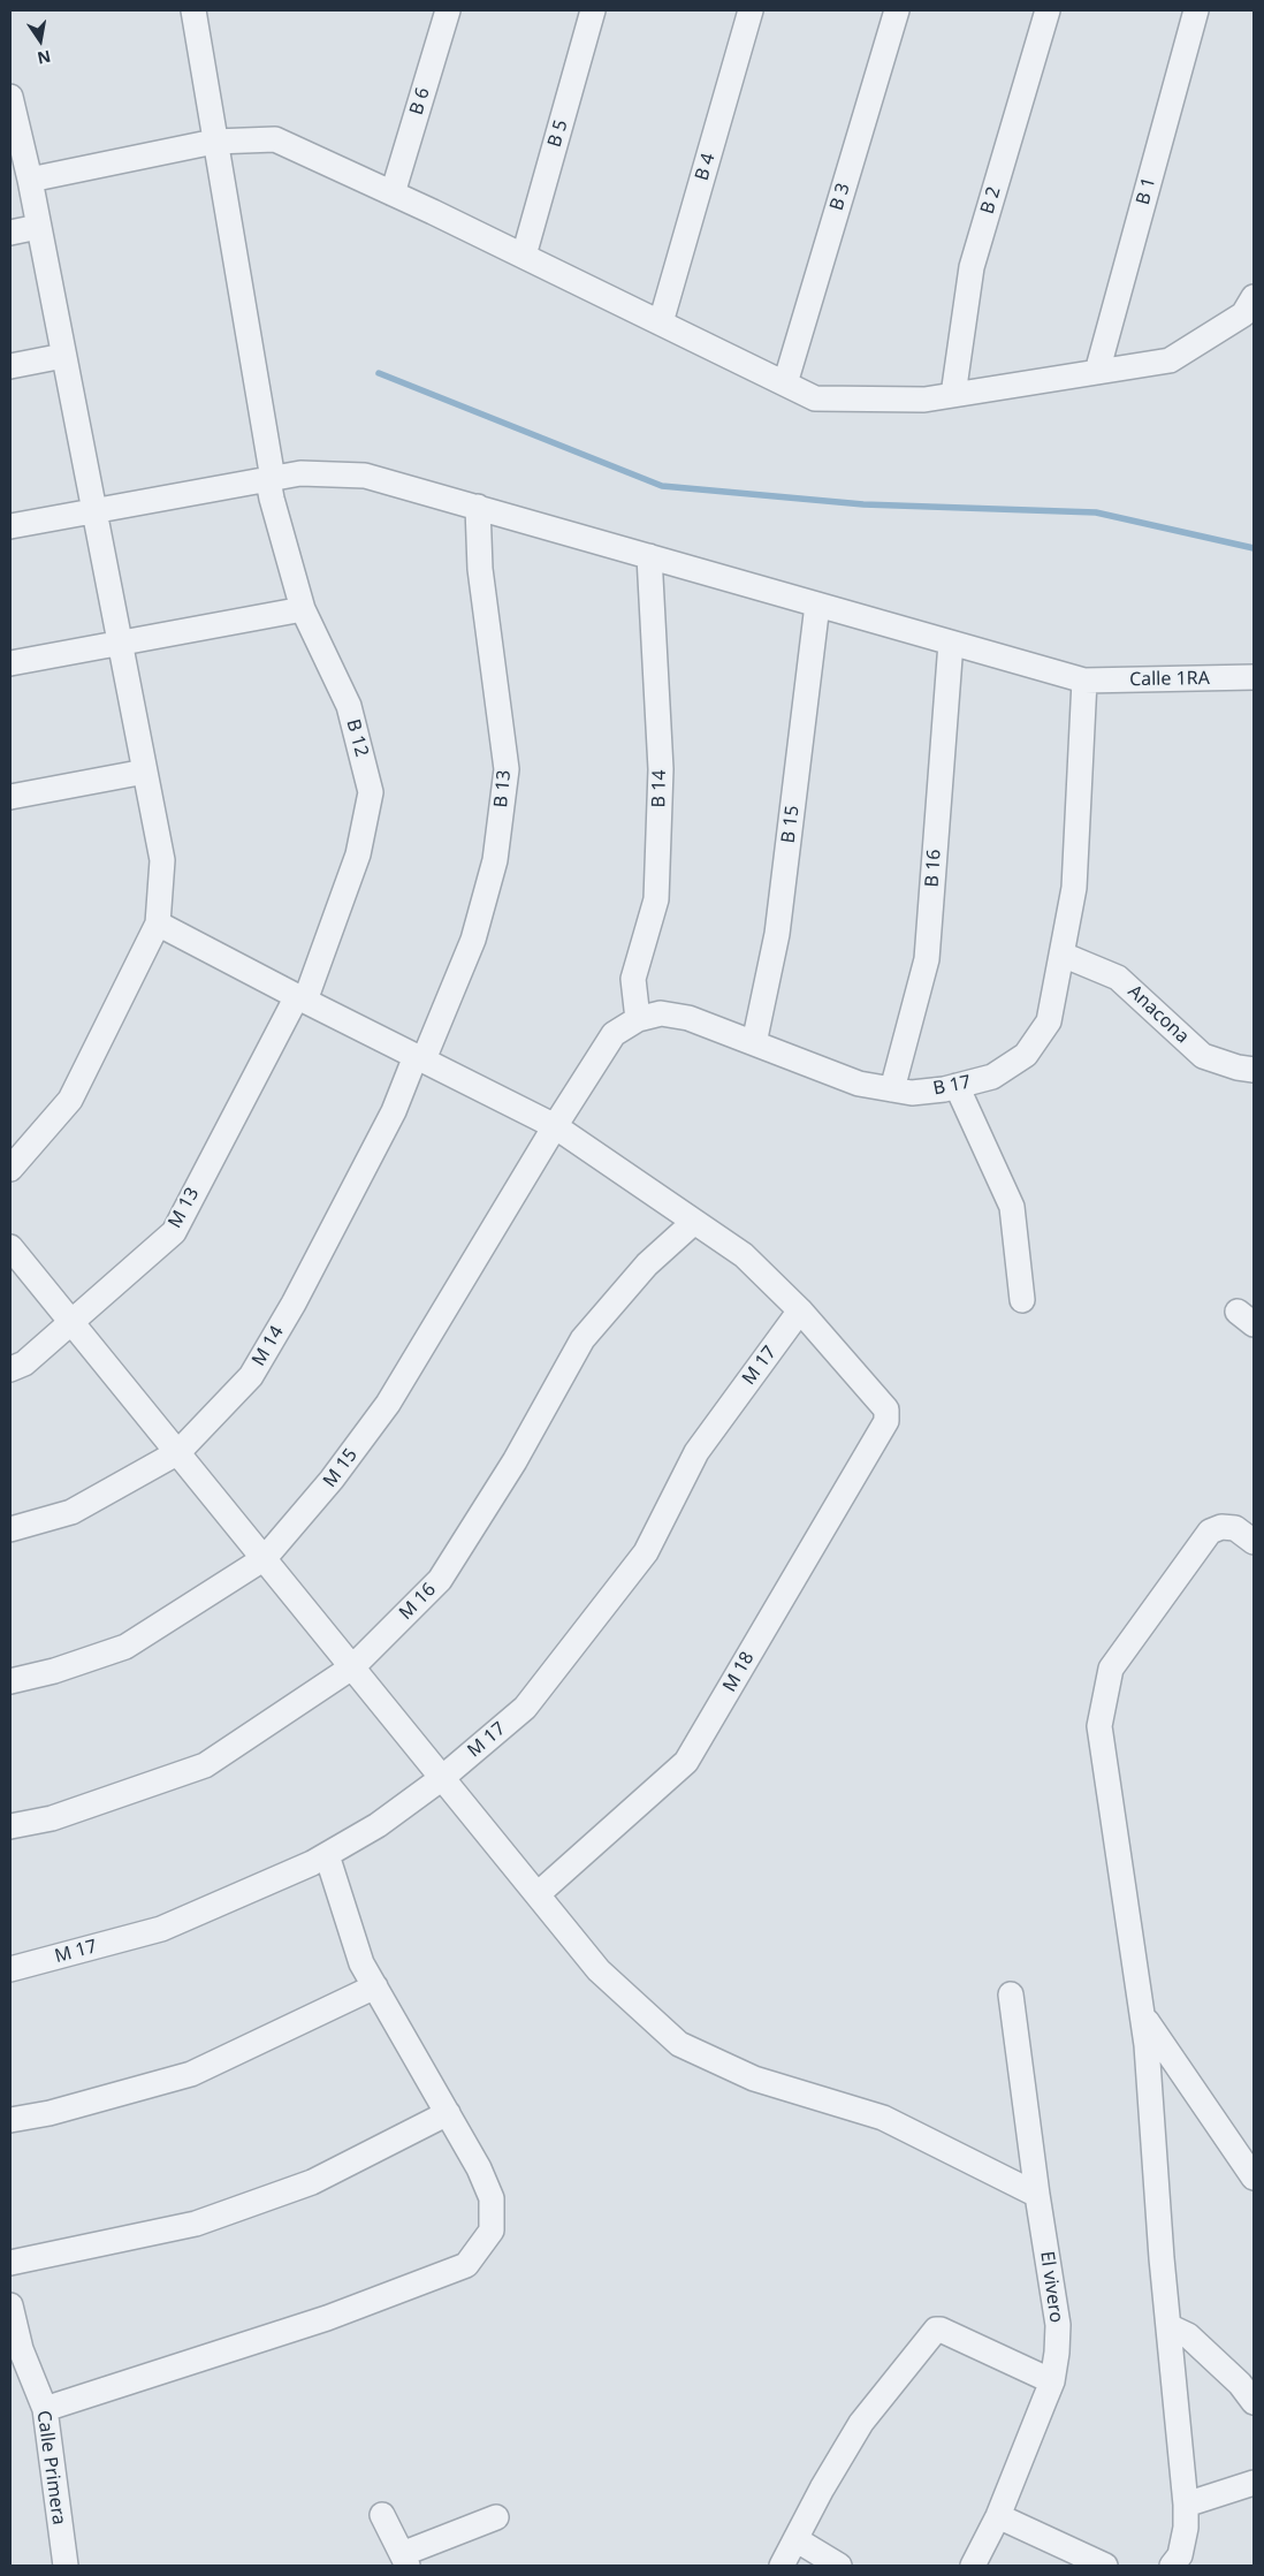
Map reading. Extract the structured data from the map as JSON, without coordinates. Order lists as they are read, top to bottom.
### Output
{
  "streets": {
    "street": [
      "B 6",
      "B 5",
      "B 4",
      "B 1",
      "B 3",
      "B 2",
      "Calle 1RA",
      "B 12",
      "B 13",
      "B 14",
      "B 15",
      "B 16",
      "Anacona",
      "B 17",
      "M 13",
      "M 14",
      "M 17",
      "M 15",
      "M 16",
      "M 18",
      "El vivero",
      "Calle Primera"
    ]
  },
  "crossings": [
    ["Calle 1RA", "B 12"],
    ["Calle 1RA", "B 13"],
    ["Calle 1RA", "B 14"],
    ["Calle 1RA", "B 15"],
    ["Calle 1RA", "B 16"],
    ["Calle 1RA", "B 17"],
    ["B 12", "M 13"],
    ["B 13", "M 14"],
    ["B 14", "B 17"],
    ["B 15", "B 17"],
    ["B 16", "B 17"],
    ["Anacona", "B 17"],
    ["B 17", "M 15"],
    ["M 17", "M 18"]
  ],
  "north": "bottom"
}
